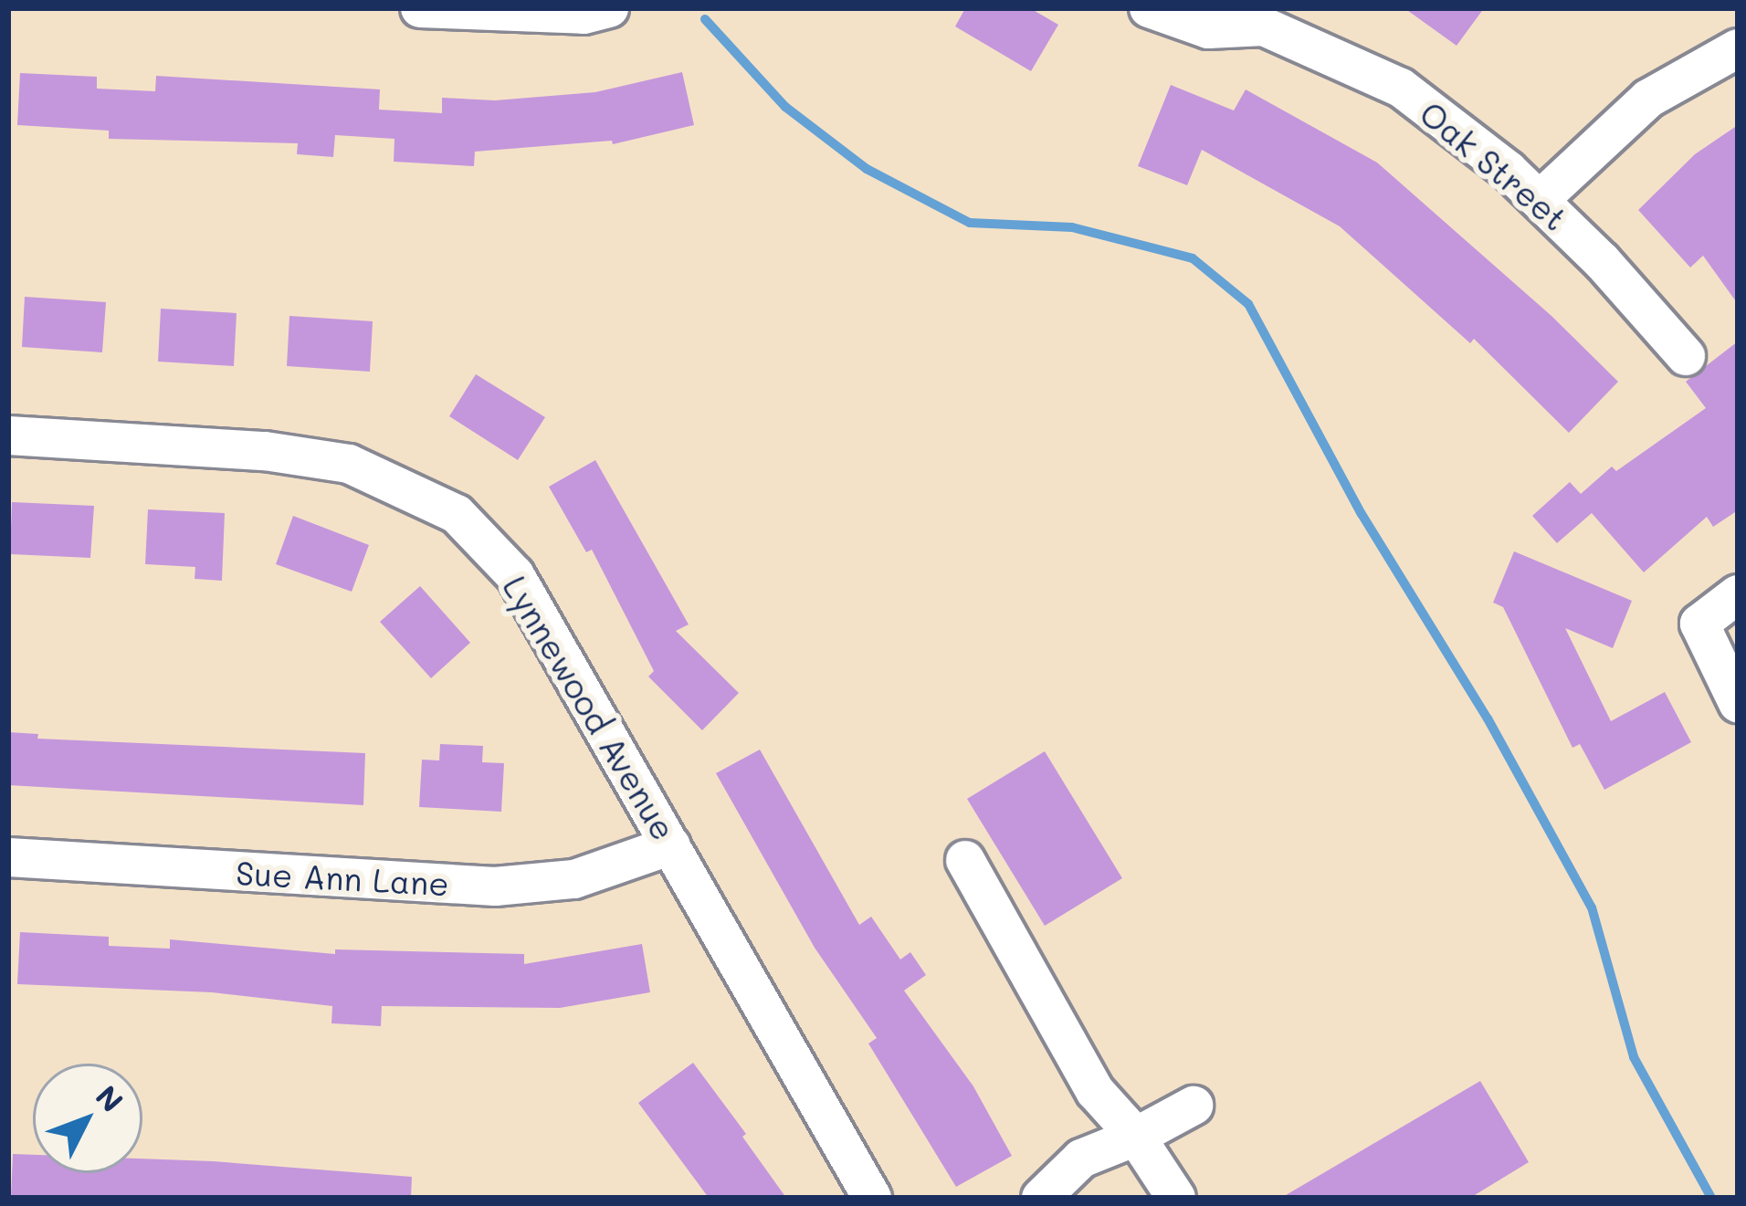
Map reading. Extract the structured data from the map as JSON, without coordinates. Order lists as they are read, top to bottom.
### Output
{
  "streets": {
    "street": ["Oak Street", "Lynnewood Avenue", "Sue Ann Lane"]
  },
  "crossings": [
    ["Lynnewood Avenue", "Sue Ann Lane"]
  ],
  "north": "top right"
}
